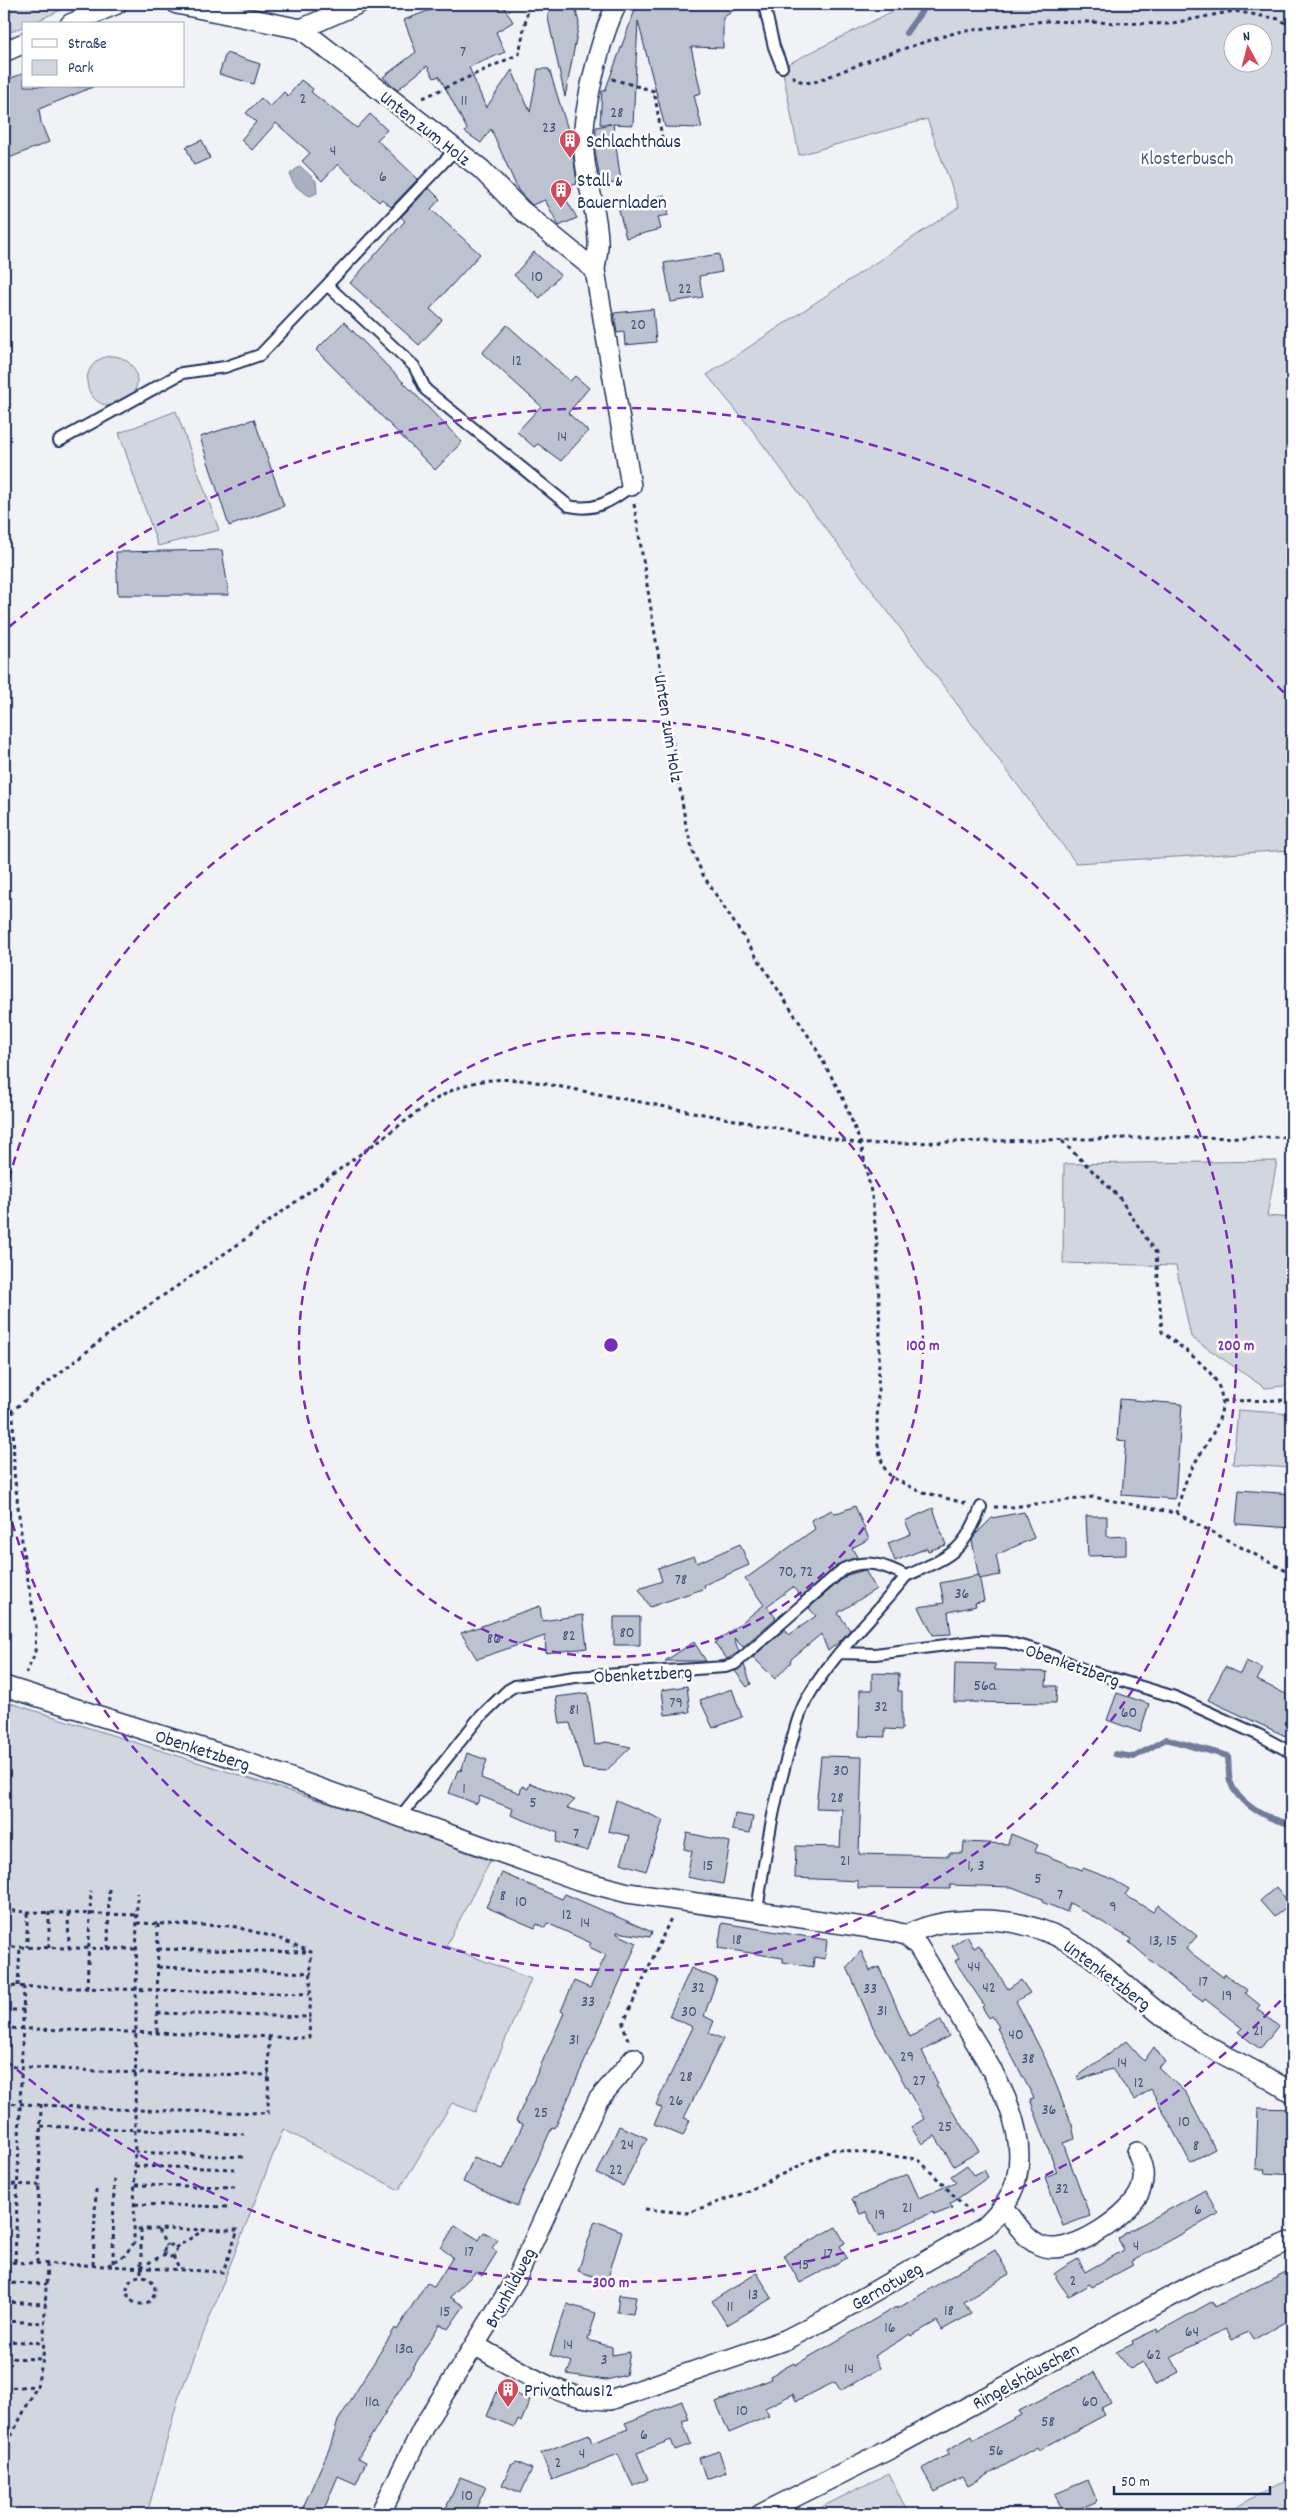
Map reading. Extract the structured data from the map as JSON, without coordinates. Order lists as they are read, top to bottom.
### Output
{
  "streets": {
    "street": [
      "Unten zum Holz",
      "Obenketzberg",
      "Untenketzberg",
      "Gernotweg",
      "Brunhildweg",
      "Ringelshäuschen"
    ]
  },
  "crossings": [
    ["Obenketzberg", "Untenketzberg"],
    ["Obenketzberg", "Gernotweg"],
    ["Untenketzberg", "Gernotweg"],
    ["Gernotweg", "Brunhildweg"]
  ],
  "parks": ["Klosterbusch"],
  "places": {
    "building": ["Schlachthaus", "Stall & Bauernladen", "Privathaus12"]
  },
  "house_numbers": [
    "7",
    "2",
    "11",
    "28",
    "23",
    "4",
    "6",
    "10",
    "22",
    "20",
    "12",
    "14",
    "70, 72",
    "78",
    "36",
    "80",
    "82",
    "86",
    "56a",
    "79",
    "32",
    "81",
    "60",
    "30",
    "1",
    "28",
    "5",
    "7",
    "21",
    "15",
    "1, 3",
    "5",
    "7",
    "8",
    "10",
    "9",
    "12",
    "14",
    "18",
    "13, 15",
    "44",
    "17",
    "32",
    "42",
    "33",
    "19",
    "33",
    "31",
    "30",
    "21",
    "40",
    "31",
    "29",
    "38",
    "14",
    "28",
    "27",
    "12",
    "26",
    "36",
    "25",
    "10",
    "25",
    "24",
    "8",
    "22",
    "32",
    "21",
    "6",
    "19",
    "4",
    "17",
    "17",
    "15",
    "2",
    "13",
    "11",
    "18",
    "15",
    "16",
    "64",
    "14",
    "13a",
    "62",
    "3",
    "14",
    "11a",
    "60",
    "10",
    "58",
    "6",
    "56",
    "4",
    "2",
    "10"
  ],
  "legend": ["Straße", "Park"],
  "scale_bar": "50 m",
  "north": "top",
  "rings": ["100 m", "200 m", "300 m"]
}
